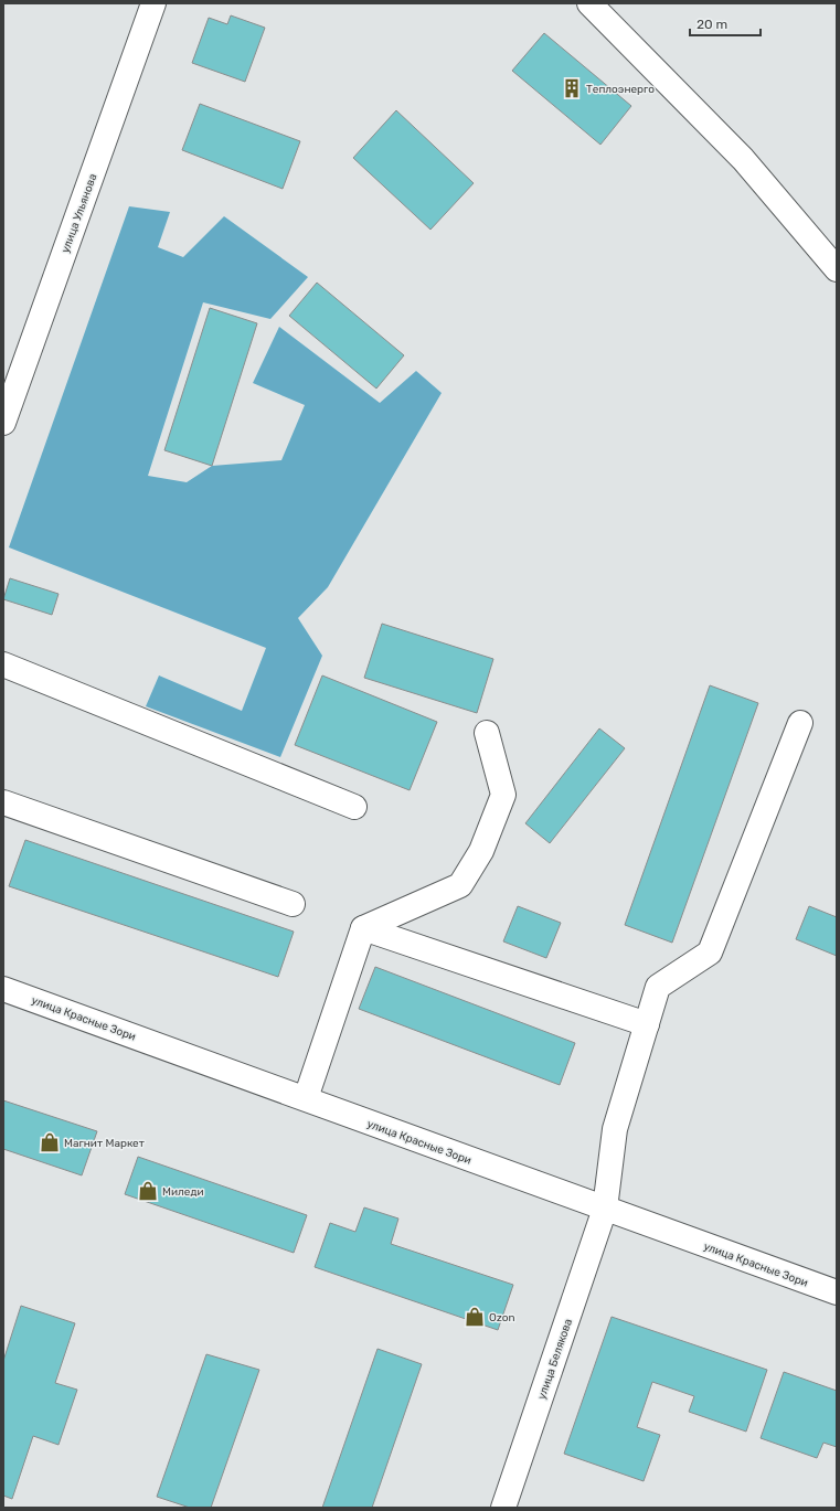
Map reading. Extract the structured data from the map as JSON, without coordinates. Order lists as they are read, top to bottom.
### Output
{
  "streets": {
    "main road": ["улица Ульянова", "улица Красные Зори", "улица Белякова"]
  },
  "crossings": [
    ["улица Красные Зори", "улица Белякова"]
  ],
  "places": {
    "building": ["Теплоэнерго"],
    "shop": ["Магнит Маркет", "Миледи", "Ozon"]
  },
  "scale_bar": "20 m"
}
